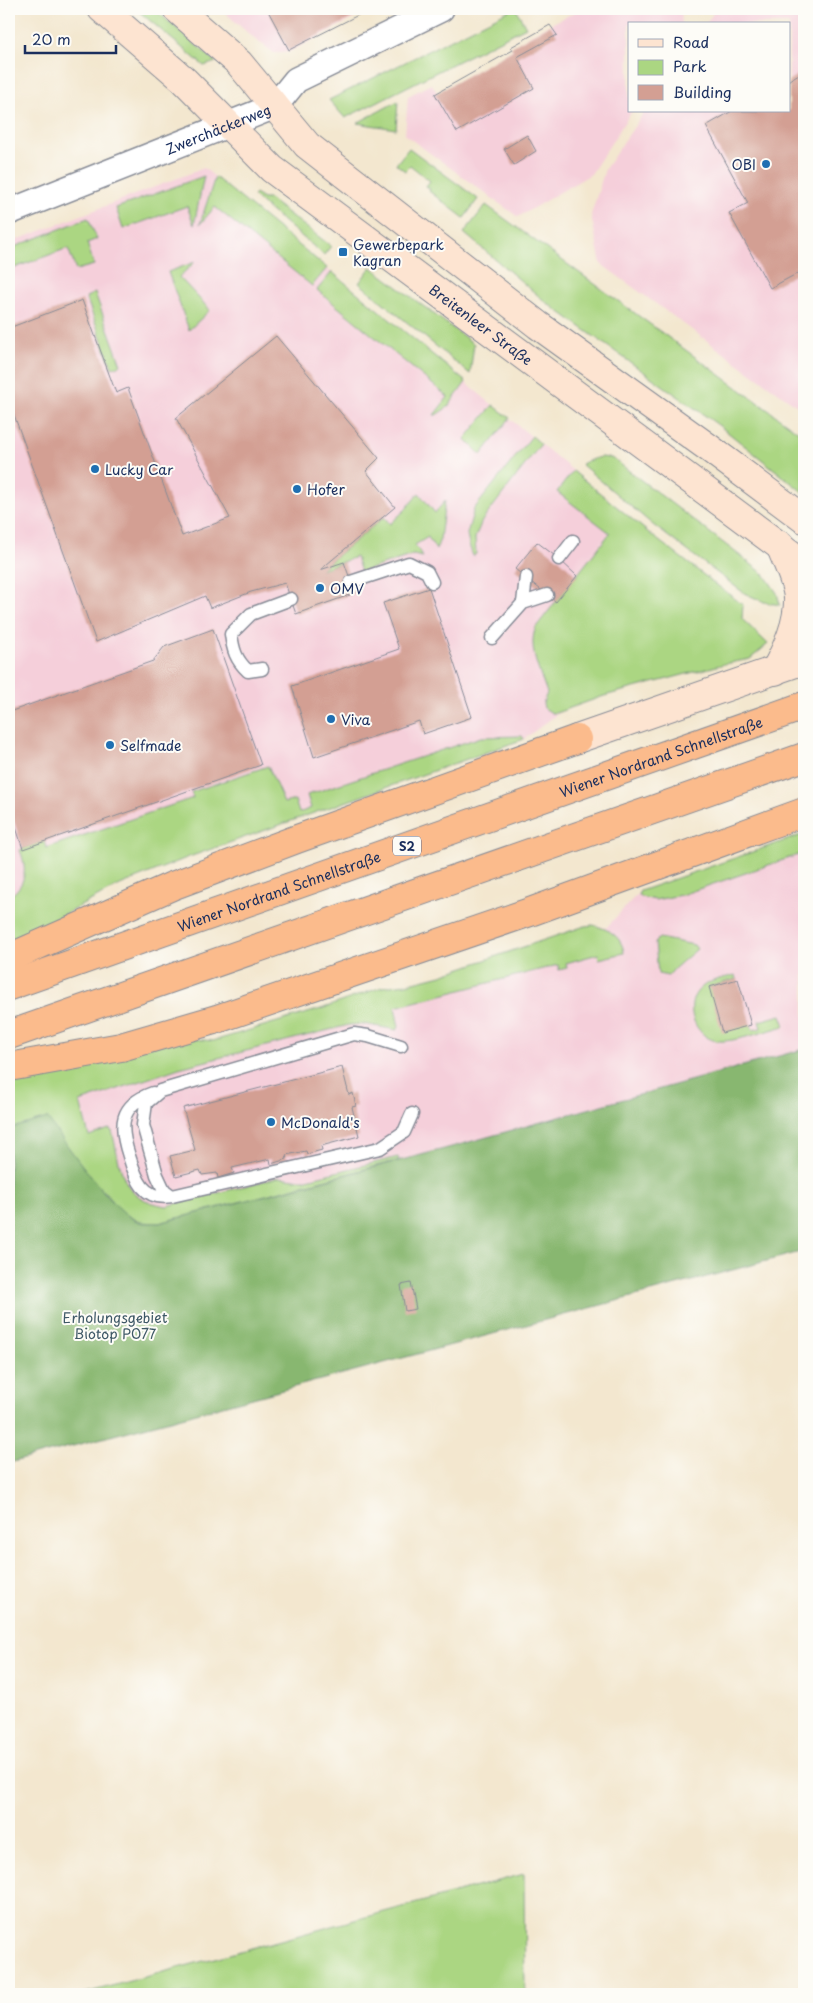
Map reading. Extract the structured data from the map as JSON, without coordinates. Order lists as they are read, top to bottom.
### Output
{
  "streets": {
    "highway": ["Wiener Nordrand Schnellstraße", "S2"],
    "main road": ["Breitenleer Straße"],
    "street": ["Zwerchäckerweg"]
  },
  "crossings": [
    ["Zwerchäckerweg", "Breitenleer Straße"]
  ],
  "parks": ["Erholungsgebiet Biotop P077"],
  "places": {
    "other": [
      "OBI",
      "Lucky Car",
      "Hofer",
      "OMV",
      "Viva",
      "Selfmade",
      "McDonald's"
    ],
    "transit": ["Gewerbepark Kagran"]
  },
  "legend": ["Road", "Park", "Building"],
  "scale_bar": "20 m"
}
